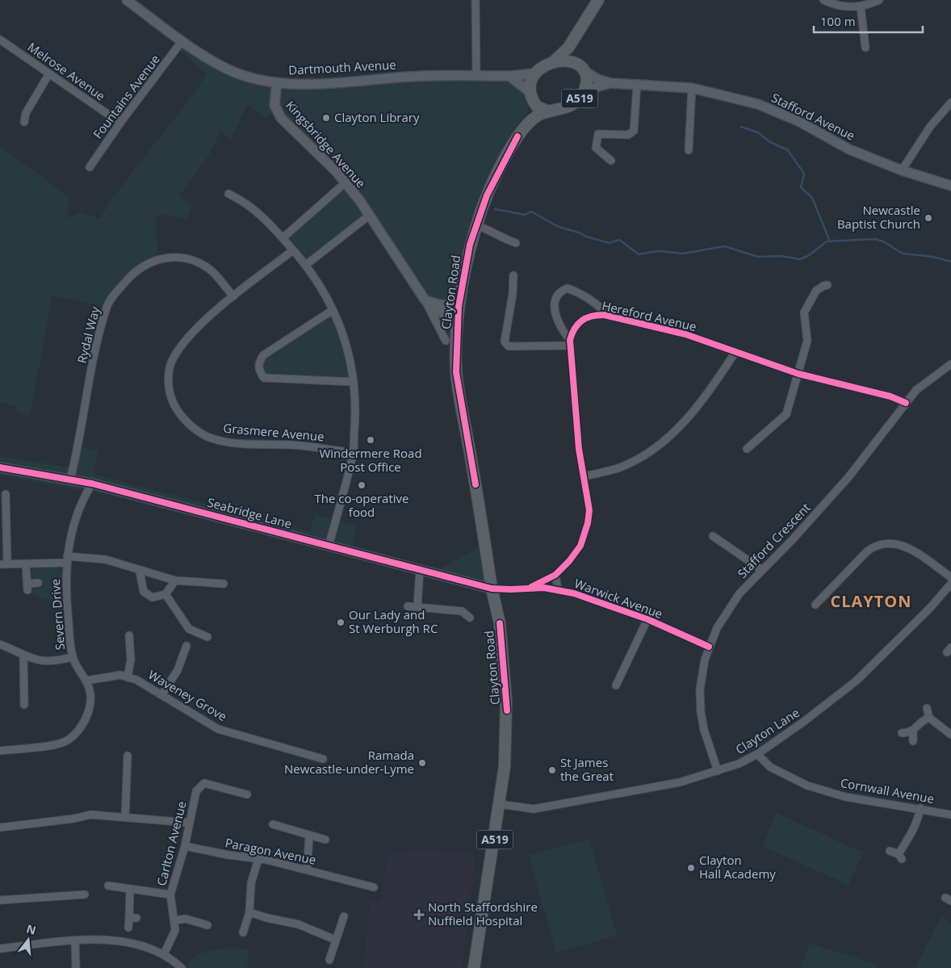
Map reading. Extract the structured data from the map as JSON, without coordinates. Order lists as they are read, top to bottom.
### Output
{
  "streets": {
    "main road": ["A519", "Clayton Road"],
    "street": [
      "Dartmouth Avenue",
      "Melrose Avenue",
      "Fountains Avenue",
      "Stafford Avenue",
      "Kingsbridge Avenue",
      "Hereford Avenue",
      "Rydal Way",
      "Grasmere Avenue",
      "Seabridge Lane",
      "Stafford Crescent",
      "Warwick Avenue",
      "Severn Drive",
      "Waveney Grove",
      "Clayton Lane",
      "Cornwall Avenue",
      "Carlton Avenue",
      "Paragon Avenue"
    ]
  },
  "crossings": [
    ["Dartmouth Avenue", "Fountains Avenue"],
    ["Dartmouth Avenue", "A519"],
    ["Dartmouth Avenue", "Stafford Avenue"],
    ["Dartmouth Avenue", "Kingsbridge Avenue"],
    ["Dartmouth Avenue", "Clayton Road"],
    ["Melrose Avenue", "Fountains Avenue"],
    ["A519", "Stafford Avenue"],
    ["A519", "Clayton Road"],
    ["Stafford Avenue", "Clayton Road"],
    ["Kingsbridge Avenue", "Clayton Road"],
    ["Clayton Road", "Seabridge Lane"],
    ["Clayton Road", "Warwick Avenue"],
    ["Clayton Road", "Clayton Lane"],
    ["Hereford Avenue", "Stafford Crescent"],
    ["Hereford Avenue", "Warwick Avenue"],
    ["Rydal Way", "Grasmere Avenue"],
    ["Rydal Way", "Seabridge Lane"],
    ["Seabridge Lane", "Warwick Avenue"],
    ["Seabridge Lane", "Severn Drive"],
    ["Stafford Crescent", "Warwick Avenue"],
    ["Stafford Crescent", "Clayton Lane"],
    ["Severn Drive", "Waveney Grove"],
    ["Clayton Lane", "Cornwall Avenue"],
    ["Carlton Avenue", "Paragon Avenue"]
  ],
  "districts": ["CLAYTON"],
  "places": {
    "other": [
      "Clayton Library",
      "Newcastle Baptist Church",
      "Windermere Road Post Office",
      "The co-operative food",
      "Our Lady and St Werburgh RC",
      "Ramada Newcastle-under-Lyme",
      "St James the Great",
      "Clayton Hall Academy"
    ],
    "health": ["North Staffordshire Nuffield Hospital"]
  },
  "scale_bar": "100 m",
  "north": "top"
}
